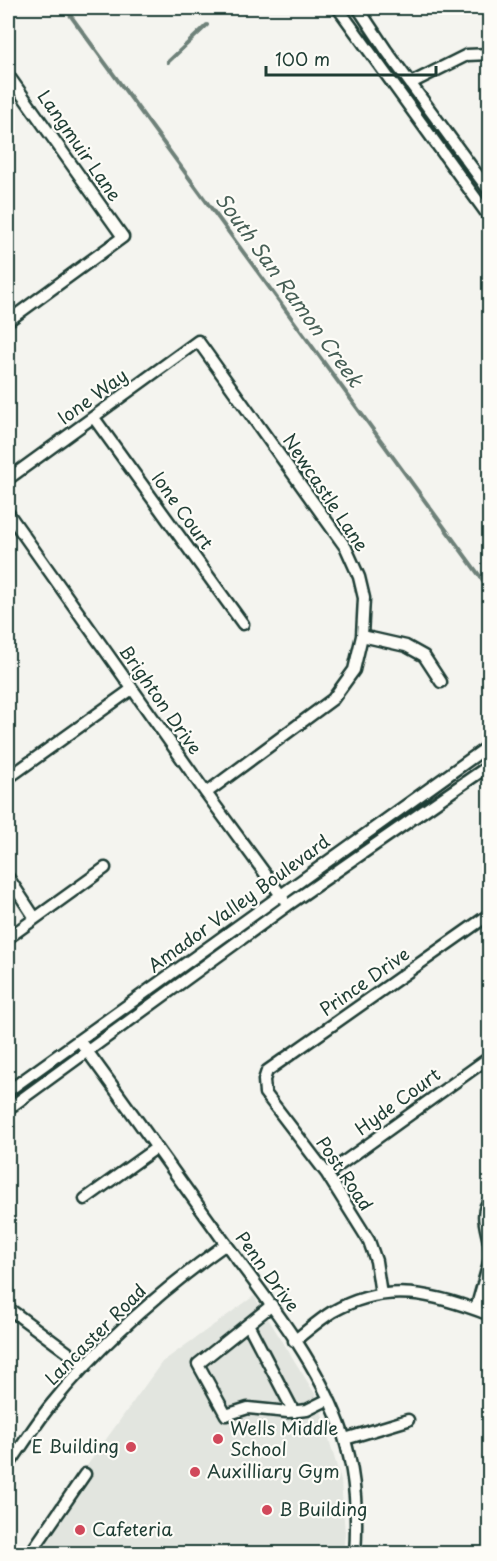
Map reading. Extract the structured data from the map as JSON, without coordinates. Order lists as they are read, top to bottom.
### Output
{
  "streets": {
    "street": [
      "Langmuir Lane",
      "Ione Way",
      "Newcastle Lane",
      "Ione Court",
      "Brighton Drive",
      "Amador Valley Boulevard",
      "Prince Drive",
      "Hyde Court",
      "Post Road",
      "Penn Drive",
      "Lancaster Road"
    ]
  },
  "crossings": [
    ["Ione Way", "Newcastle Lane"],
    ["Ione Way", "Ione Court"],
    ["Newcastle Lane", "Brighton Drive"],
    ["Brighton Drive", "Amador Valley Boulevard"],
    ["Amador Valley Boulevard", "Penn Drive"],
    ["Prince Drive", "Post Road"],
    ["Hyde Court", "Post Road"],
    ["Penn Drive", "Lancaster Road"]
  ],
  "water": ["South San Ramon Creek"],
  "places": [
    "Wells Middle School",
    "E Building",
    "Auxilliary Gym",
    "B Building",
    "Cafeteria"
  ],
  "scale_bar": "100 m"
}
